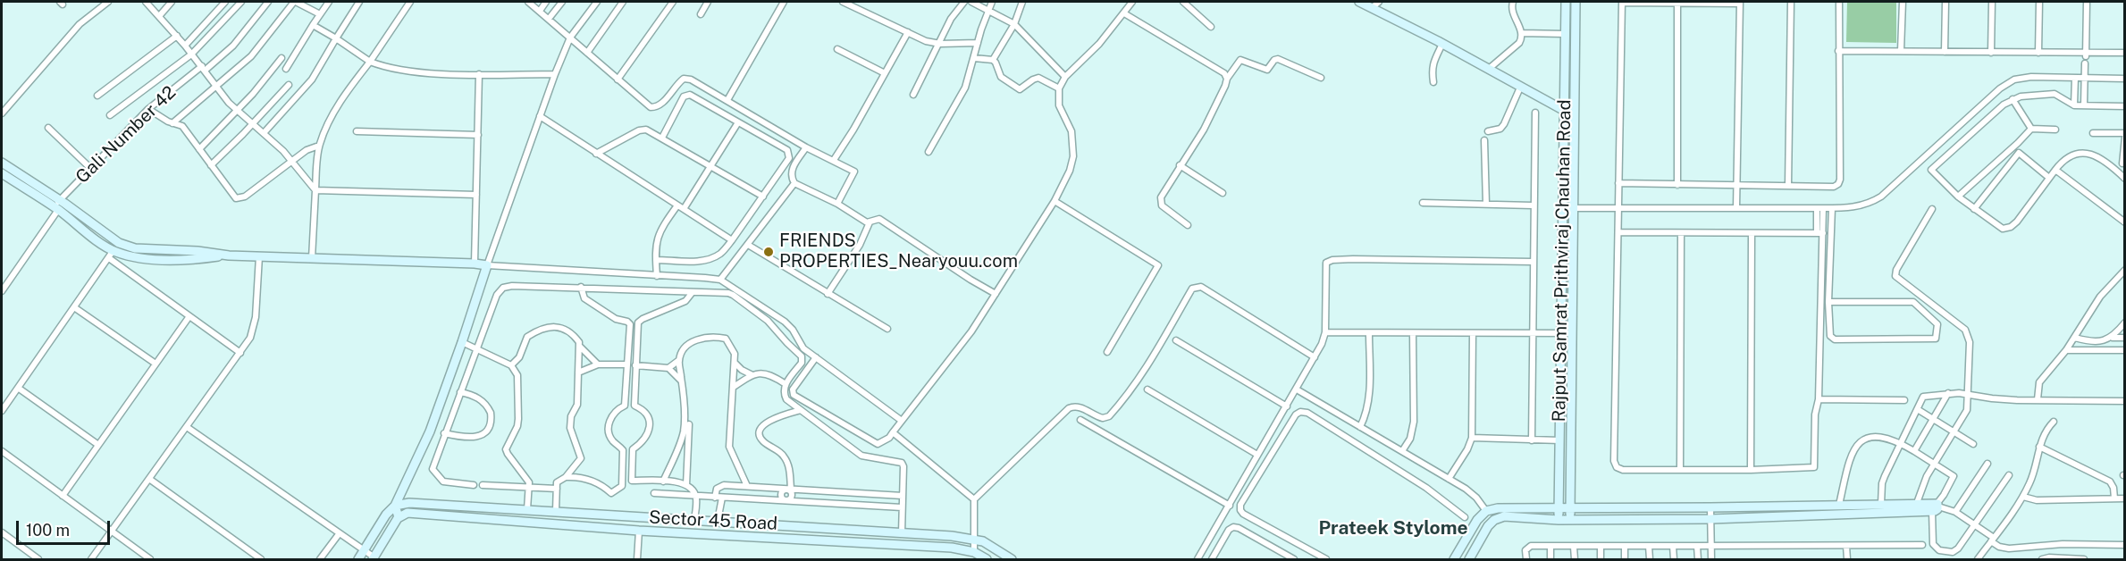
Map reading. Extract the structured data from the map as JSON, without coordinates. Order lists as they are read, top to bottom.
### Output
{
  "streets": {
    "street": ["Gali Number 42", "Rajput Samrat Prithviraj Chauhan Road", "Sector 45 Road"]
  },
  "districts": ["Prateek Stylome"],
  "places": ["FRIENDS PROPERTIES_Nearyouu.com"],
  "scale_bar": "100 m"
}
